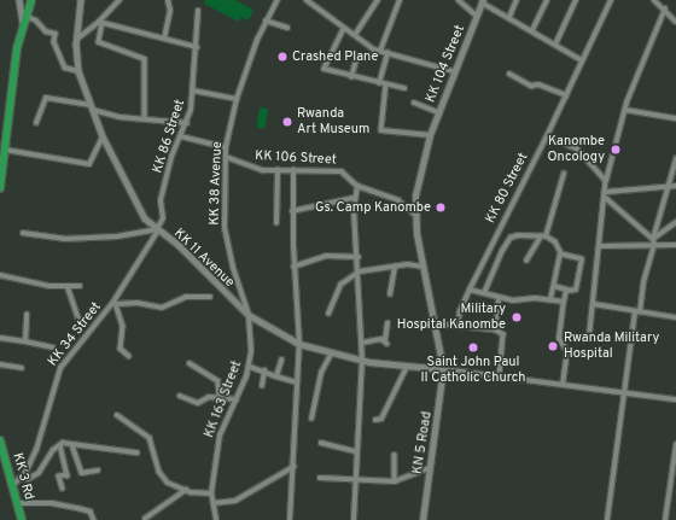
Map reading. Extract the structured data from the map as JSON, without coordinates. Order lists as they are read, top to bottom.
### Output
{
  "streets": {
    "highway": ["KK 3 Rd"],
    "main road": ["KK 104 Street", "KK 11 Avenue", "KN 5 Road"],
    "street": [
      "KK 86 Street",
      "KK 106 Street",
      "KK 38 Avenue",
      "KK 80 Street",
      "KK 34 Street",
      "KK 163 Street"
    ]
  },
  "crossings": [
    ["KK 104 Street", "KK 106 Street"],
    ["KK 86 Street", "KK 11 Avenue"],
    ["KK 86 Street", "KK 34 Street"],
    ["KK 106 Street", "KK 38 Avenue"],
    ["KK 38 Avenue", "KK 11 Avenue"],
    ["KK 38 Avenue", "KK 163 Street"],
    ["KK 11 Avenue", "KK 163 Street"],
    ["KK 11 Avenue", "KN 5 Road"],
    ["KK 34 Street", "KK 3 Rd"]
  ],
  "places": [
    "Crashed Plane",
    "Rwanda Art Museum",
    "Kanombe Oncology",
    "Gs. Camp Kanombe",
    "Military Hospital Kanombe",
    "Rwanda Military Hospital",
    "Saint John Paul II Catholic Church"
  ]
}
